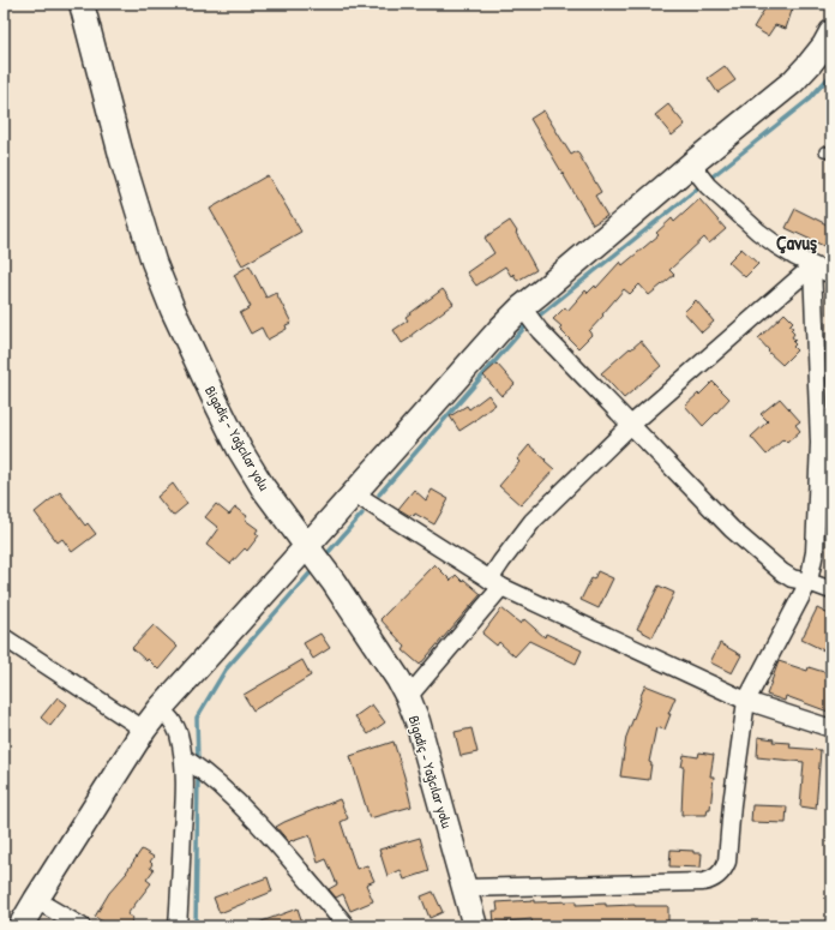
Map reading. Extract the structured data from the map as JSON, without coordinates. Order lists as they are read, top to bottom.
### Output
{
  "streets": {
    "street": ["Bigadiç - Yağcılar yolu"]
  },
  "districts": ["Çavuş"]
}
